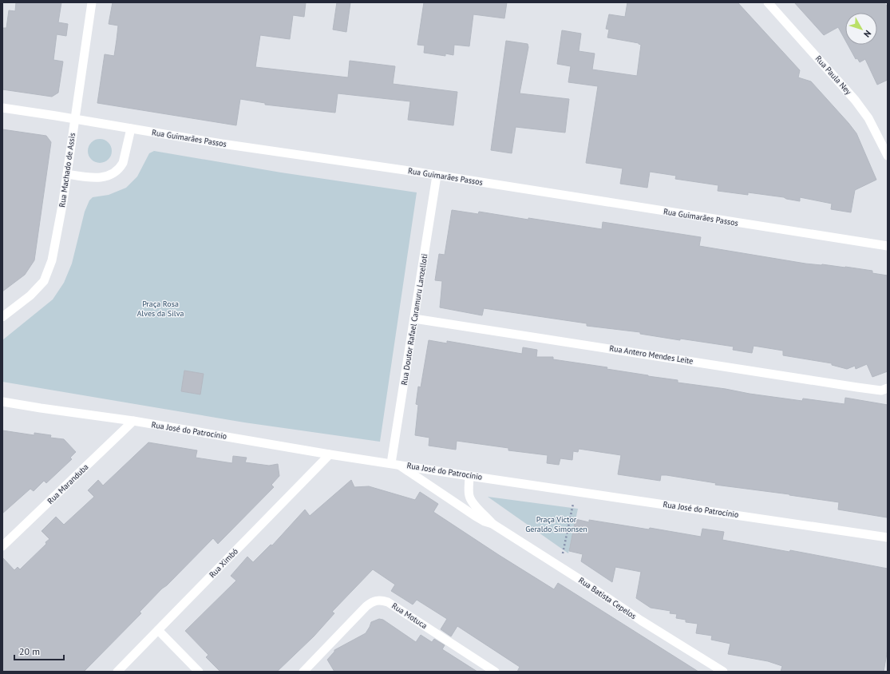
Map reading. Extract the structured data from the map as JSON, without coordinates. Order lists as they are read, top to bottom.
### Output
{
  "streets": {
    "street": [
      "Rua Paula Ney",
      "Rua Guimarães Passos",
      "Rua Machado de Assis",
      "Rua Doutor Rafael Caramuru Lanzelloti",
      "Rua Antero Mendes Leite",
      "Rua José do Patrocínio",
      "Rua Maranduba",
      "Rua Ximbó",
      "Rua Batista Cepelos",
      "Rua Motuca"
    ]
  },
  "crossings": [
    ["Rua Guimarães Passos", "Rua Machado de Assis"],
    ["Rua Guimarães Passos", "Rua Doutor Rafael Caramuru Lanzelloti"],
    ["Rua Doutor Rafael Caramuru Lanzelloti", "Rua Antero Mendes Leite"],
    ["Rua Doutor Rafael Caramuru Lanzelloti", "Rua José do Patrocínio"],
    ["Rua Doutor Rafael Caramuru Lanzelloti", "Rua Batista Cepelos"],
    ["Rua José do Patrocínio", "Rua Maranduba"],
    ["Rua José do Patrocínio", "Rua Ximbó"],
    ["Rua José do Patrocínio", "Rua Batista Cepelos"]
  ],
  "parks": ["Praça Rosa Alves da Silva", "Praça Victor Geraldo Simonsen"],
  "scale_bar": "20 m",
  "north": "bottom right"
}
